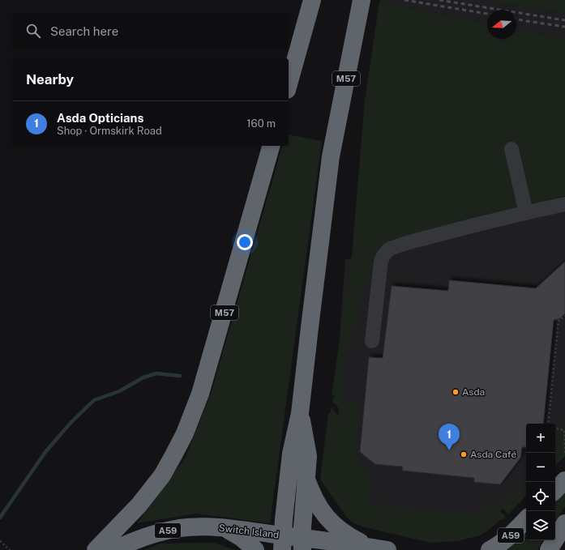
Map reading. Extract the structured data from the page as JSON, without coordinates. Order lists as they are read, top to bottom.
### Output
{
  "streets": {
    "highway": ["M57", "A59", "Switch Island"]
  },
  "crossings": [
    ["M57", "Switch Island"]
  ],
  "places": ["Asda", "Asda Café"],
  "north": "left",
  "page": {
    "search": "Search here",
    "heading": "Nearby",
    "list": [
      {
        "mark": "1",
        "name": "Asda Opticians",
        "note": "Shop · Ormskirk Road",
        "value": "160 m"
      }
    ],
    "map_buttons": ["+", "−"],
    "pins": "1"
  }
}
